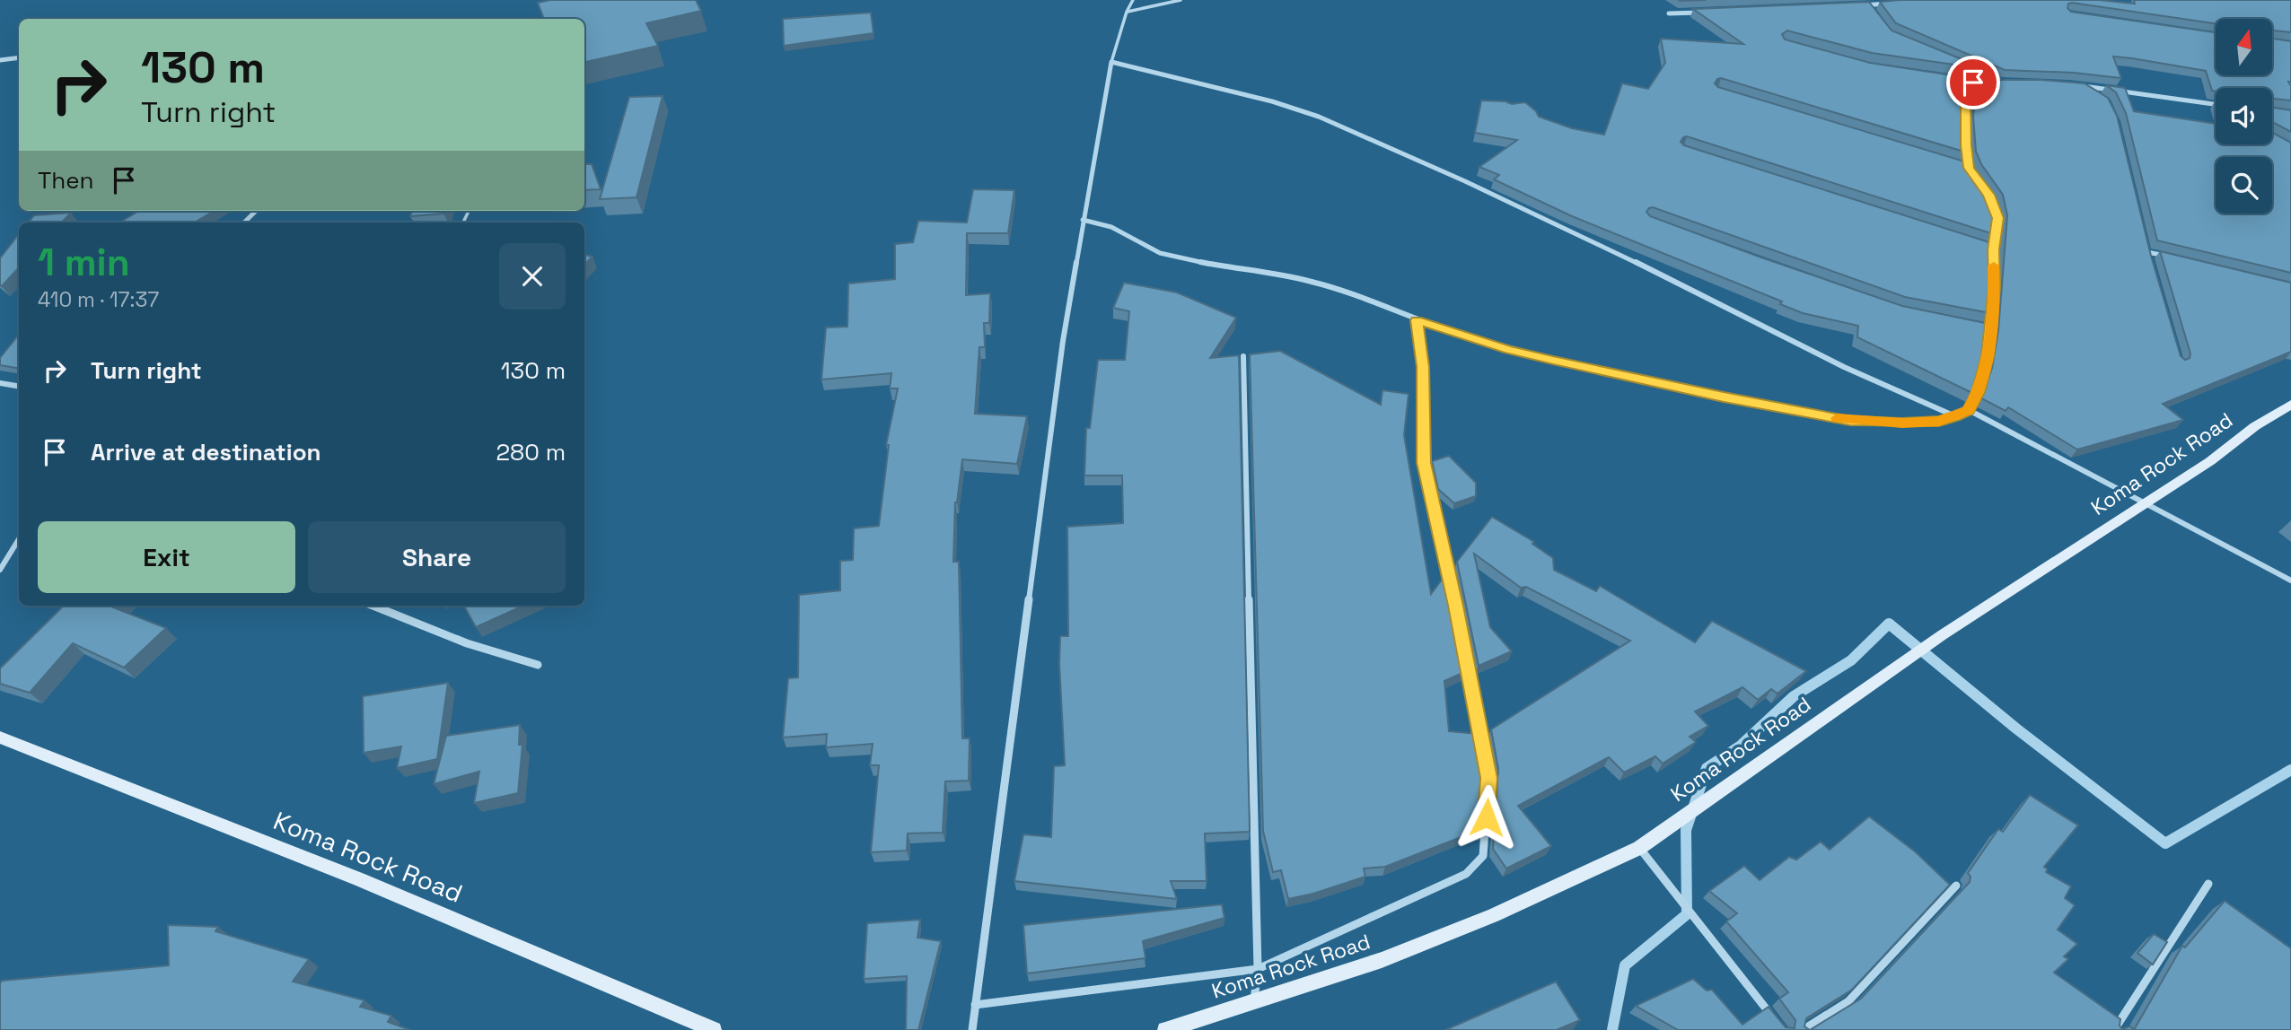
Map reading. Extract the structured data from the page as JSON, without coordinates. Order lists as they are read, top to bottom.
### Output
{
  "streets": {
    "main road": ["Koma Rock Road"]
  },
  "north": "top",
  "page": {
    "turn": ["130 m", "Turn right"],
    "then": "Then",
    "heading": ["1 min", "410 m · 17:37"],
    "list": [
      {
        "name": "Turn right",
        "value": "130 m"
      },
      {
        "name": "Arrive at destination",
        "value": "280 m"
      }
    ],
    "buttons": ["Exit", "Share"]
  }
}
